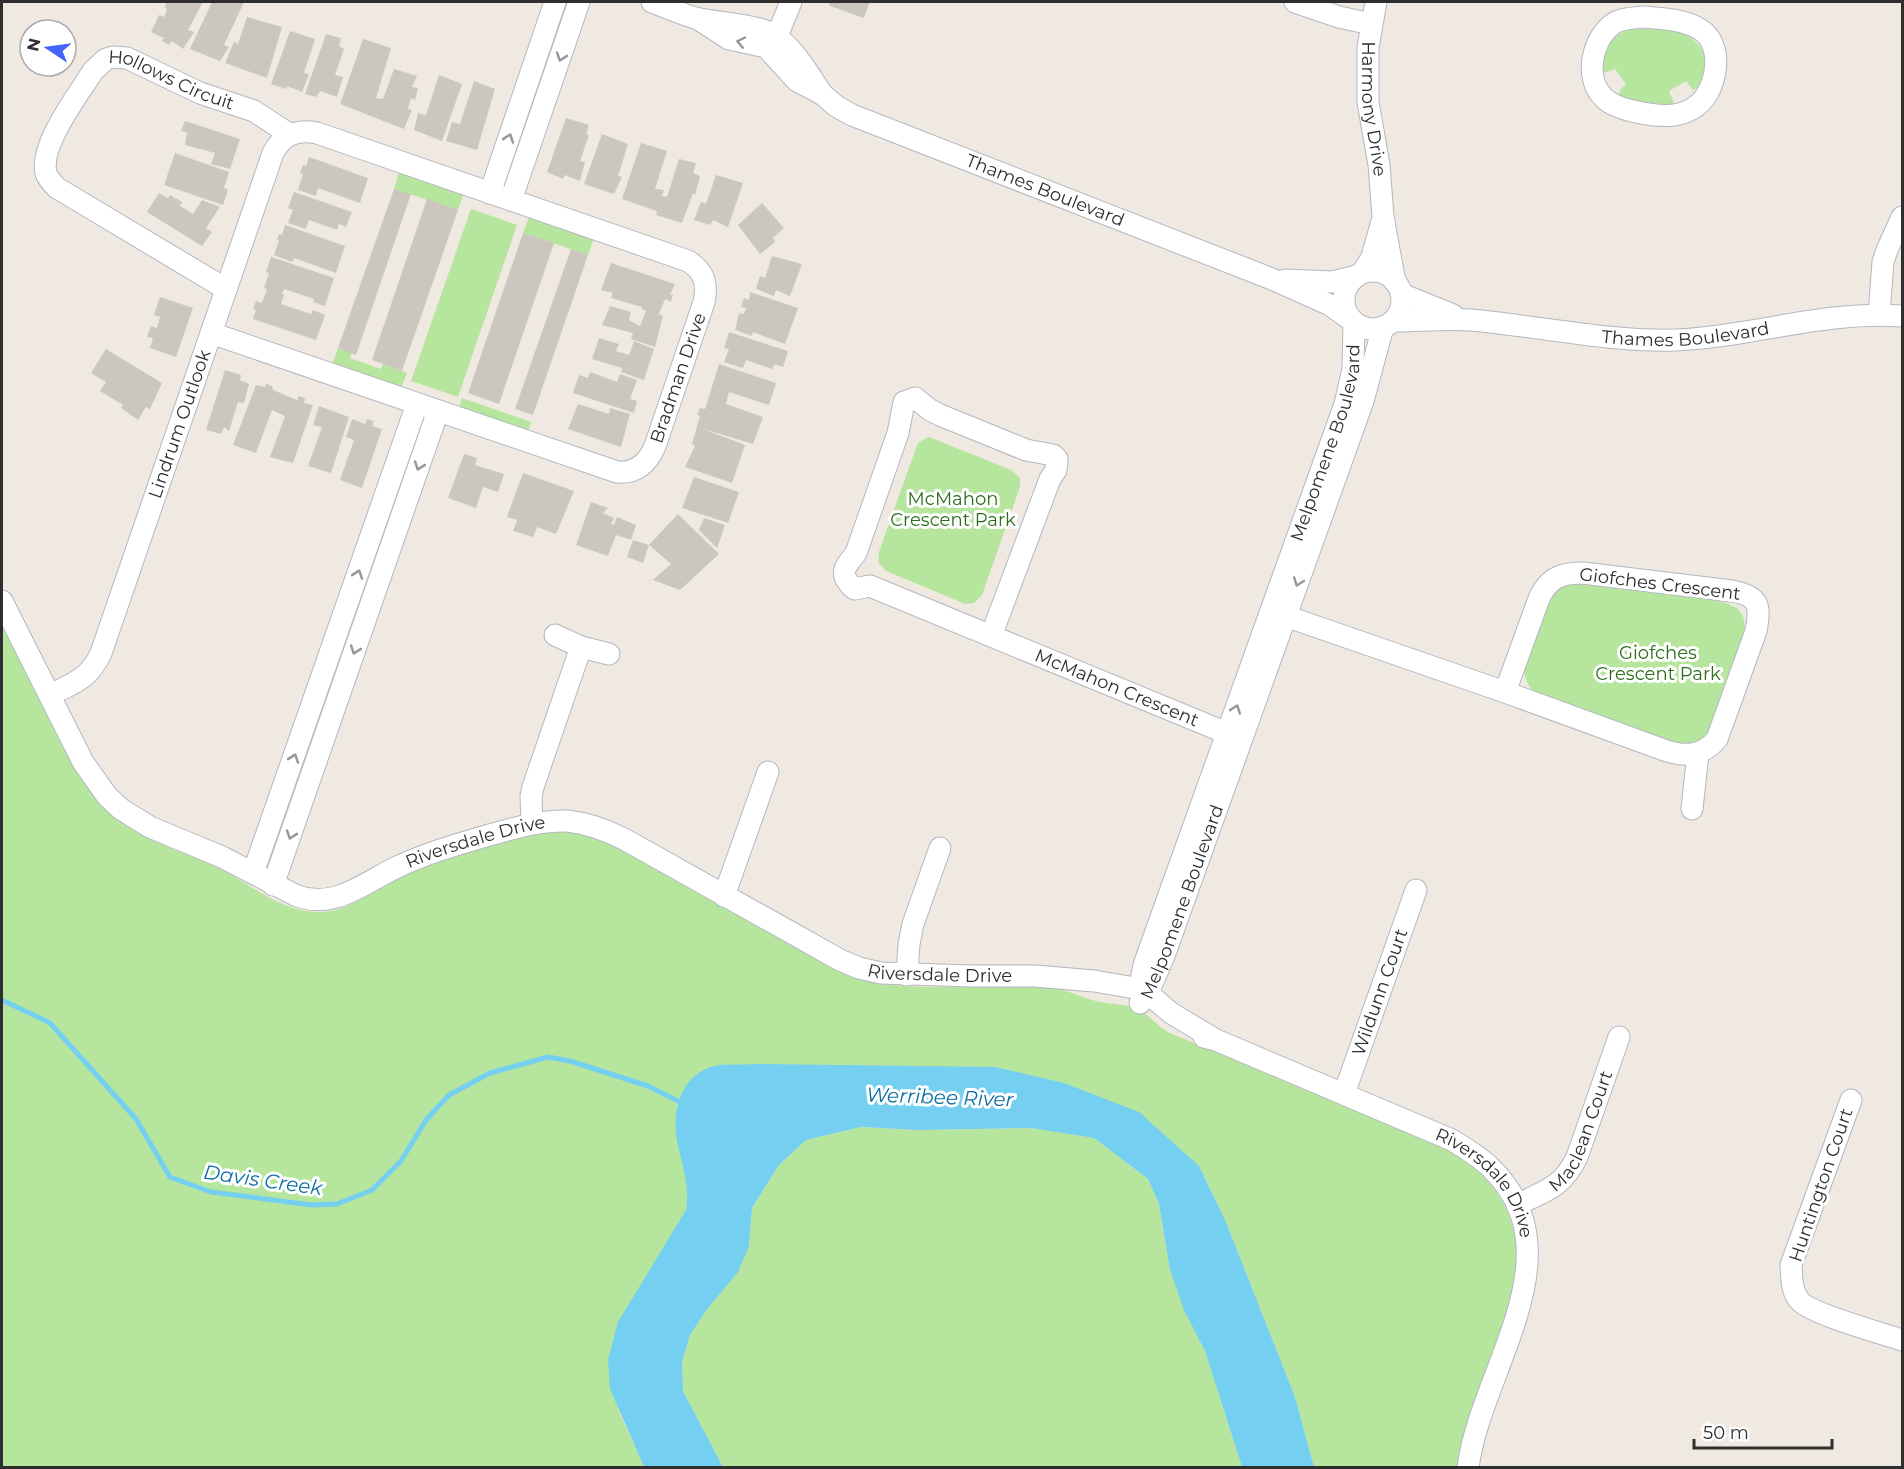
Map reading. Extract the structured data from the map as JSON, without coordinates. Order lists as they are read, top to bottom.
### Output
{
  "streets": {
    "street": [
      "Hollows Circuit",
      "Harmony Drive",
      "Thames Boulevard",
      "Bradman Drive",
      "Lindrum Outlook",
      "Melpomene Boulevard",
      "Giofches Crescent",
      "McMahon Crescent",
      "Riversdale Drive",
      "Wildunn Court",
      "Maclean Court",
      "Huntington Court"
    ]
  },
  "crossings": [
    ["Hollows Circuit", "Bradman Drive"],
    ["Hollows Circuit", "Lindrum Outlook"],
    ["Harmony Drive", "Thames Boulevard"],
    ["Harmony Drive", "Melpomene Boulevard"],
    ["Thames Boulevard", "Melpomene Boulevard"],
    ["Bradman Drive", "Lindrum Outlook"],
    ["Lindrum Outlook", "Riversdale Drive"],
    ["Melpomene Boulevard", "McMahon Crescent"],
    ["Melpomene Boulevard", "Riversdale Drive"],
    ["Riversdale Drive", "Wildunn Court"],
    ["Riversdale Drive", "Maclean Court"]
  ],
  "water": ["Werribee River", "Davis Creek"],
  "parks": ["McMahon Crescent Park", "Giofches Crescent Park"],
  "scale_bar": "50 m",
  "north": "left"
}
